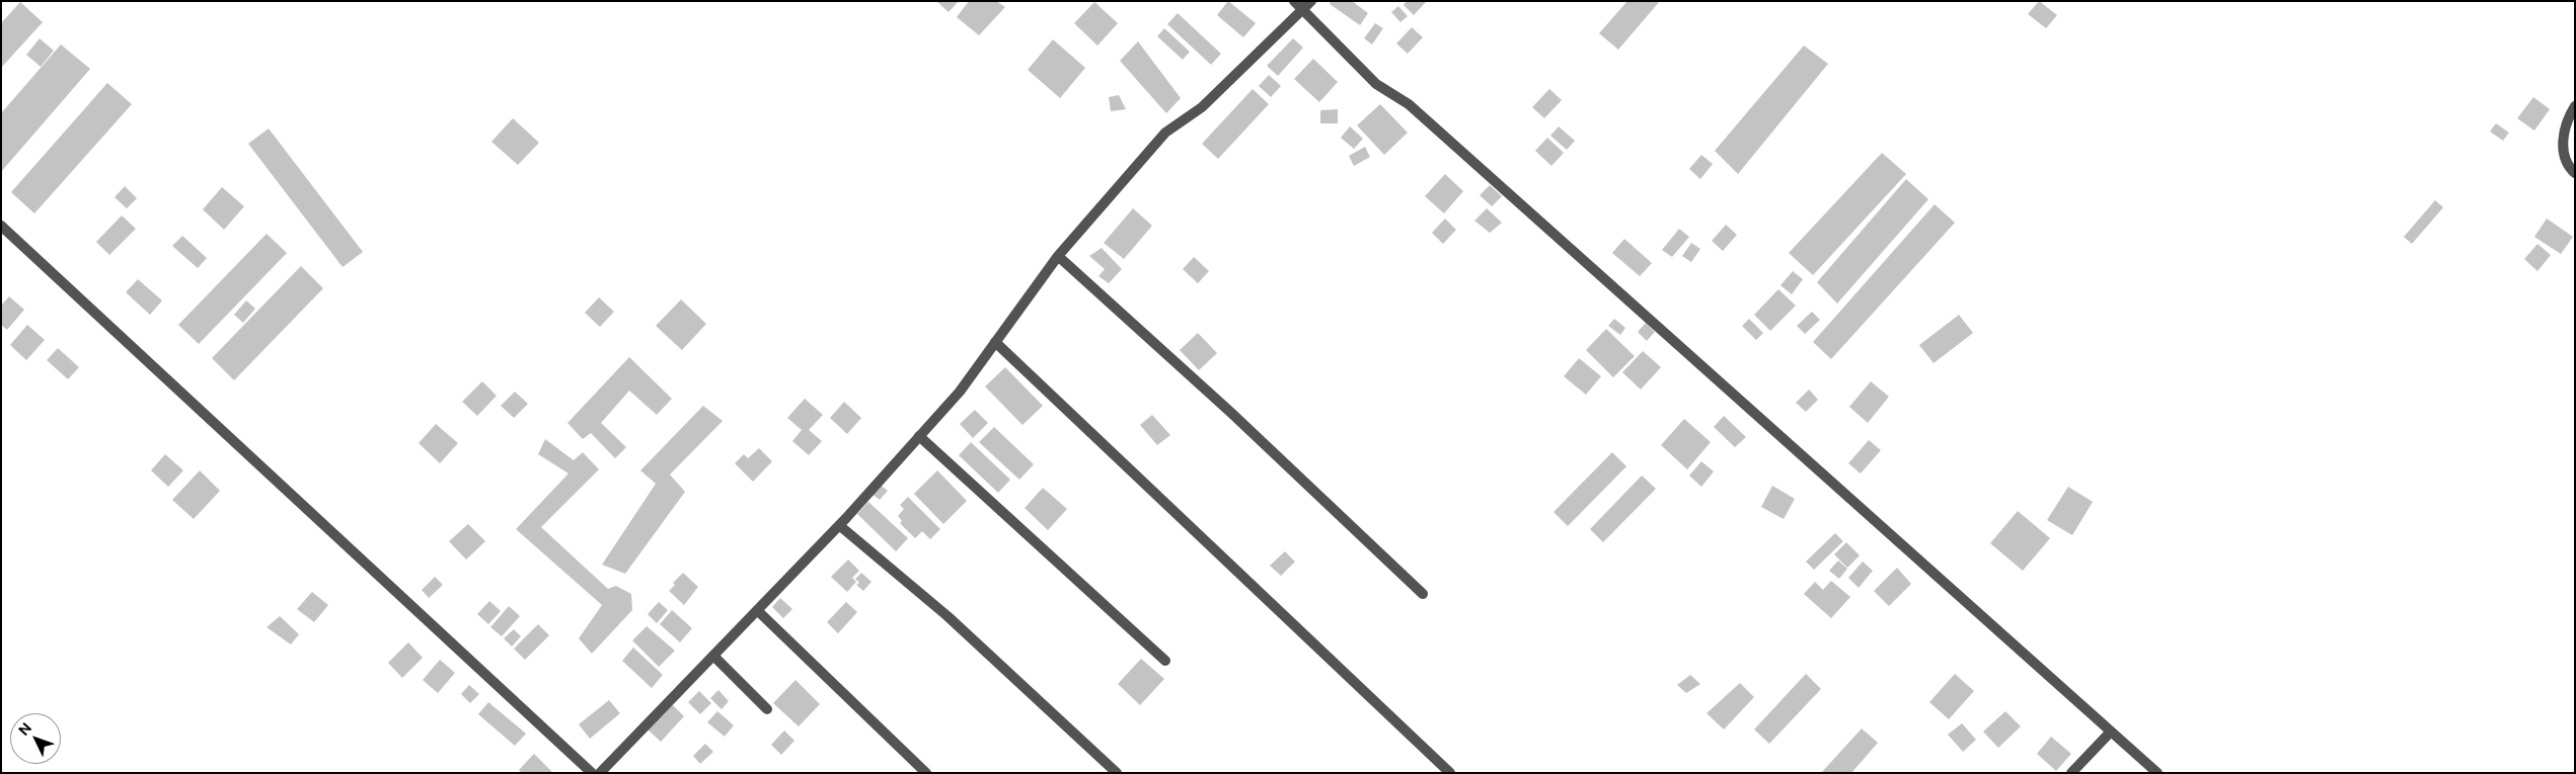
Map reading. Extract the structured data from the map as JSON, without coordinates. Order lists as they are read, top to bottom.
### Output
{
  "north": "top left"
}
